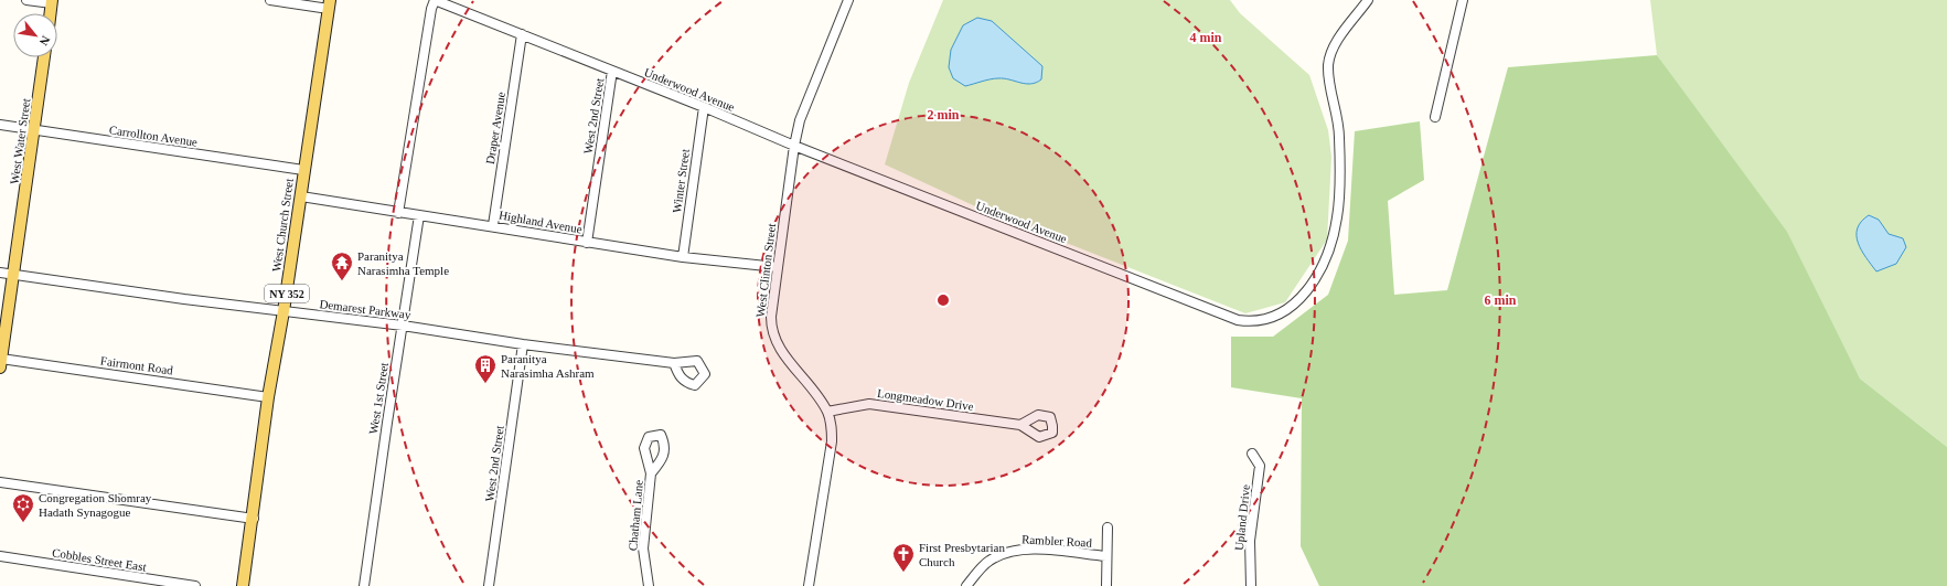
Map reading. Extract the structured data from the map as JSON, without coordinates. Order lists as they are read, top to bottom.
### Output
{
  "streets": {
    "main road": ["West Water Street", "West Church Street", "NY 352"],
    "street": [
      "Underwood Avenue",
      "West 2nd Street",
      "Draper Avenue",
      "Carrollton Avenue",
      "Winter Street",
      "Highland Avenue",
      "West Clinton Street",
      "Demarest Parkway",
      "Fairmont Road",
      "West 1st Street",
      "Longmeadow Drive",
      "Chatham Lane",
      "Upland Drive",
      "Rambler Road",
      "Cobbles Street East"
    ]
  },
  "crossings": [
    ["Underwood Avenue", "West 2nd Street"],
    ["Underwood Avenue", "Draper Avenue"],
    ["Underwood Avenue", "Winter Street"],
    ["Underwood Avenue", "West Clinton Street"],
    ["West 2nd Street", "Highland Avenue"],
    ["West 2nd Street", "Demarest Parkway"],
    ["Draper Avenue", "Highland Avenue"],
    ["Carrollton Avenue", "West Water Street"],
    ["Carrollton Avenue", "West Church Street"],
    ["West Water Street", "Demarest Parkway"],
    ["West Water Street", "Fairmont Road"],
    ["Winter Street", "Highland Avenue"],
    ["Highland Avenue", "West Church Street"],
    ["Highland Avenue", "West Clinton Street"],
    ["Highland Avenue", "West 1st Street"],
    ["West Church Street", "Demarest Parkway"],
    ["West Church Street", "Fairmont Road"],
    ["West Clinton Street", "Longmeadow Drive"],
    ["Demarest Parkway", "West 1st Street"]
  ],
  "places": {
    "temple": ["Paranitya Narasimha Temple"],
    "building": ["Paranitya Narasimha Ashram"],
    "synagogue": ["Congregation Shomray Hadath Synagogue"],
    "church": ["First Presbytarian Church"]
  },
  "north": "bottom right",
  "rings": ["4 min", "2 min", "6 min"]
}
